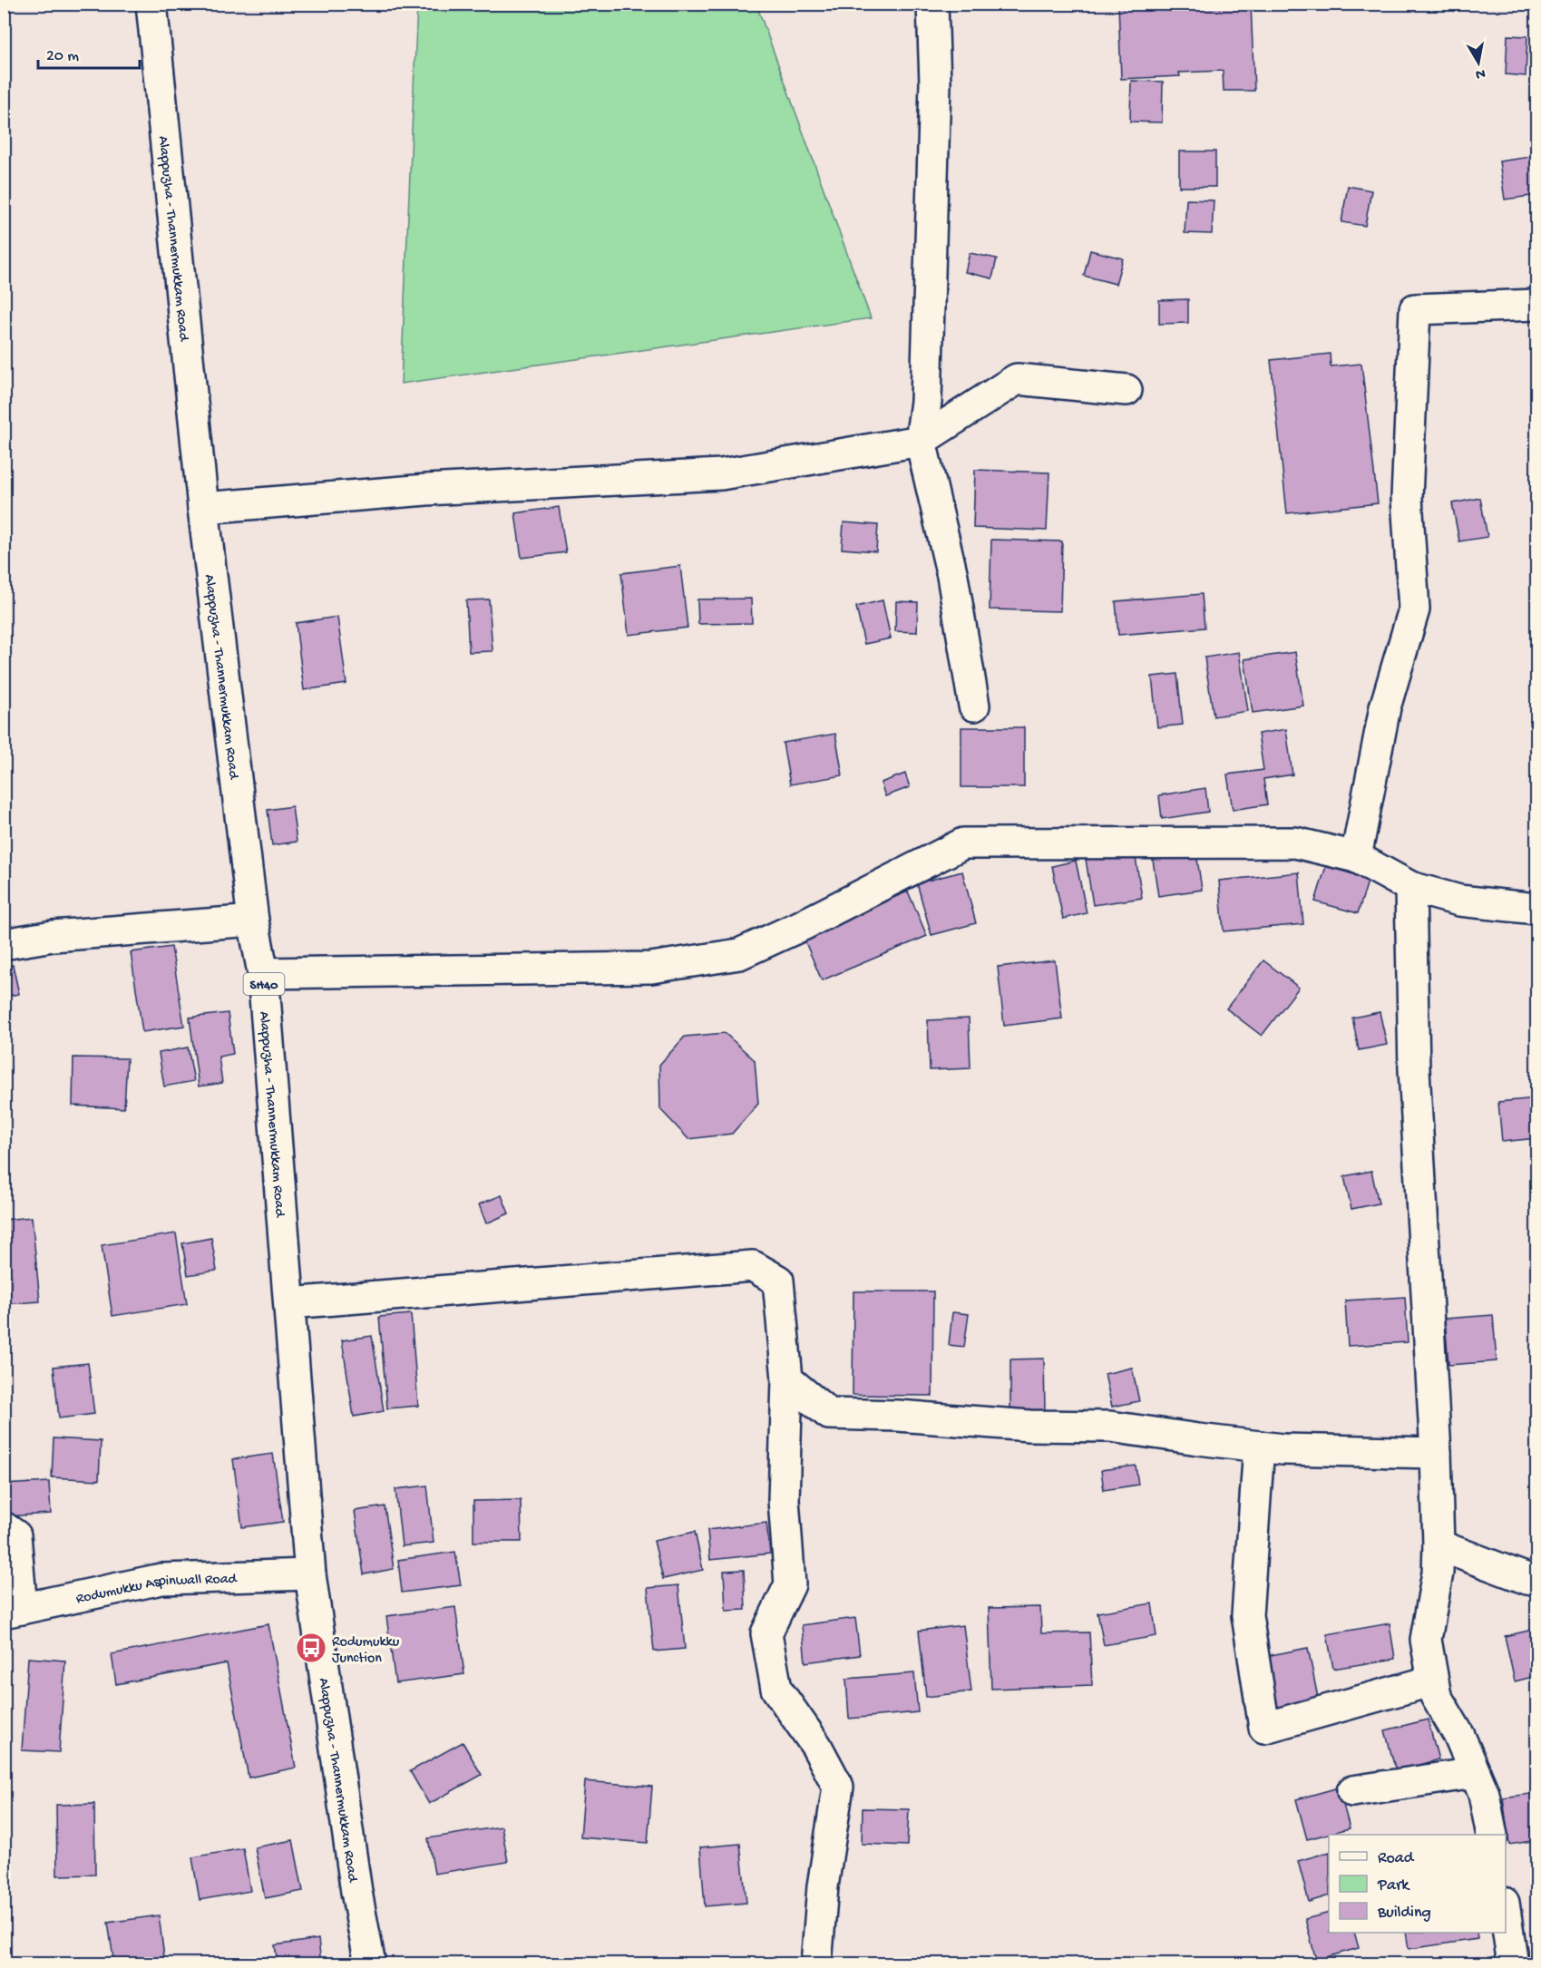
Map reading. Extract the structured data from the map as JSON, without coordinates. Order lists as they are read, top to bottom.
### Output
{
  "streets": {
    "street": ["Alappuzha - Thannermukkam Road", "SH40", "Rodumukku Aspinwall Road"]
  },
  "crossings": [
    ["Alappuzha - Thannermukkam Road", "Rodumukku Aspinwall Road"]
  ],
  "places": {
    "bus stop": ["Rodumukku Junction"]
  },
  "legend": ["Road", "Park", "Building"],
  "scale_bar": "20 m",
  "north": "bottom"
}
